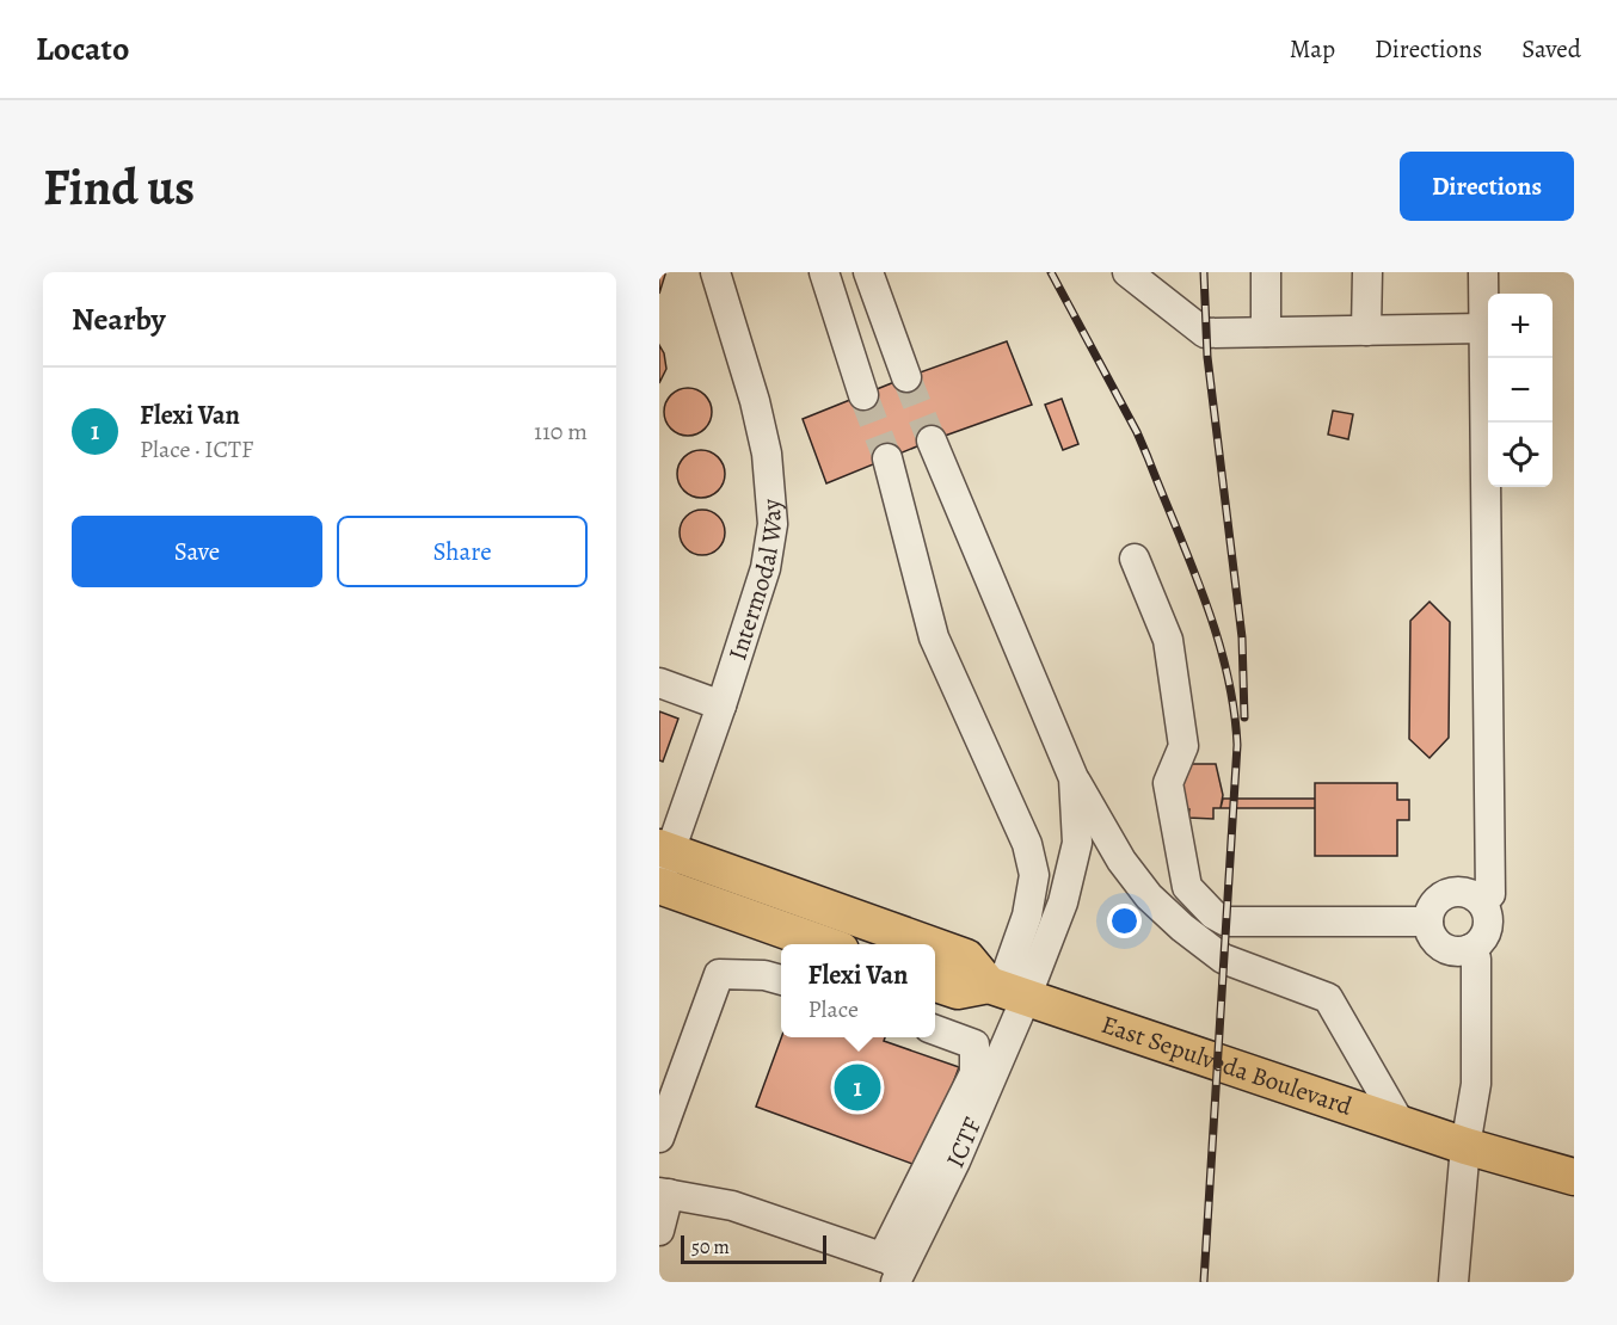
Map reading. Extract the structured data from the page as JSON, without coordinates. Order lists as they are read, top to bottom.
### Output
{
  "streets": {
    "main road": ["East Sepulveda Boulevard"],
    "street": ["Intermodal Way", "ICTF"]
  },
  "crossings": [
    ["East Sepulveda Boulevard", "ICTF"]
  ],
  "scale_bar": "50 m",
  "page": {
    "header": "Locato",
    "nav": ["Map", "Directions", "Saved"],
    "buttons": [
      "Directions",
      ["Save", "Share"]
    ],
    "title": "Find us",
    "heading": "Nearby",
    "map_buttons": ["+", "−"],
    "list": [
      {
        "mark": "1",
        "name": "Flexi Van",
        "note": "Place · ICTF",
        "value": "110 m"
      }
    ],
    "popup": ["Flexi Van", "Place"],
    "pins": "1",
    "scale": "50 m"
  }
}
